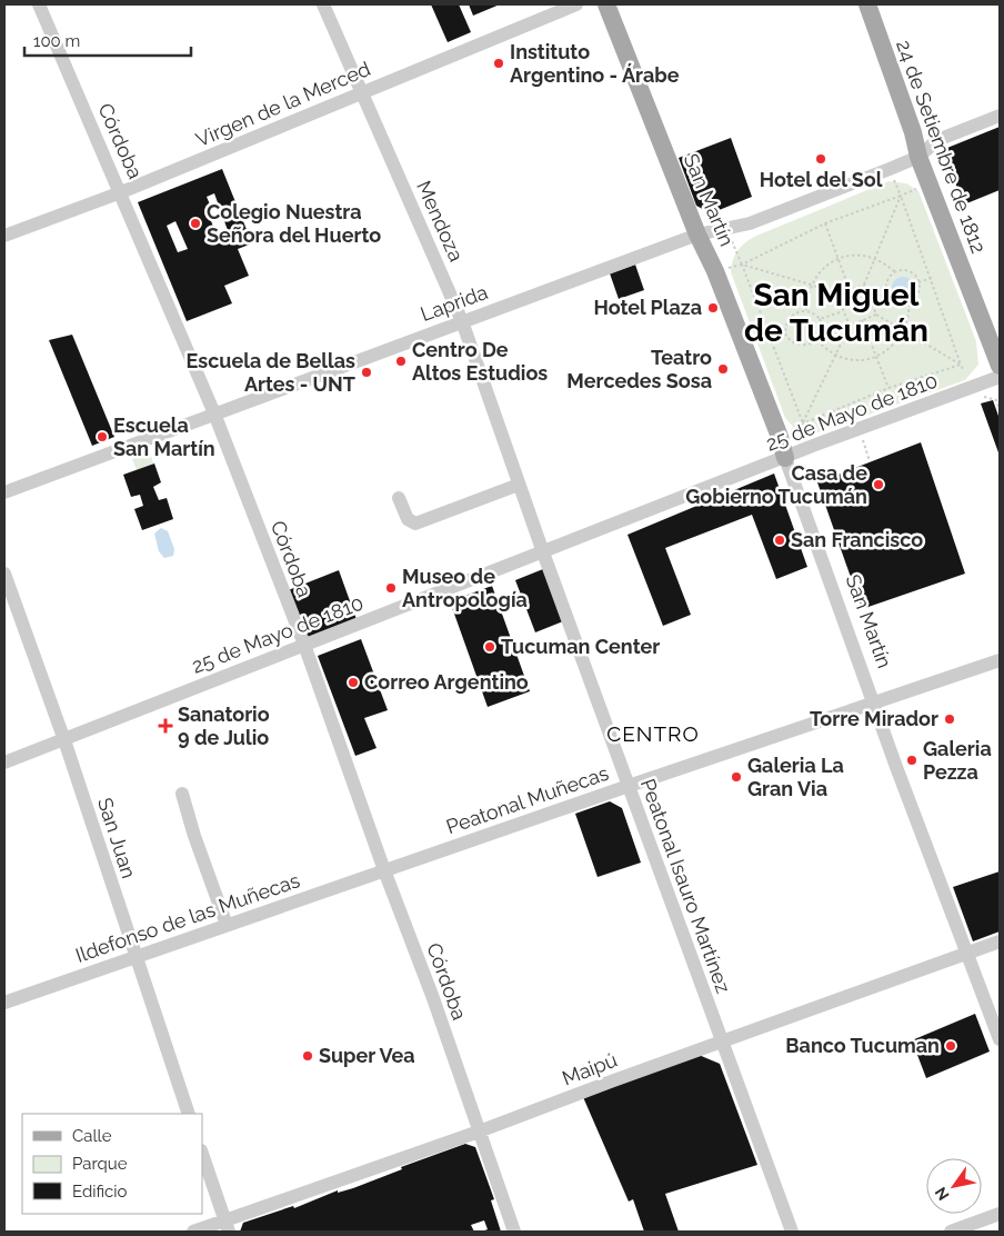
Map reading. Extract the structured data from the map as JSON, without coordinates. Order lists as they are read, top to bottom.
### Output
{
  "streets": {
    "main road": ["24 de Setiembre de 1812", "San Martín"],
    "street": [
      "Virgen de la Merced",
      "Córdoba",
      "Mendoza",
      "Laprida",
      "25 de Mayo de 1810",
      "Peatonal Muñecas",
      "San Juan",
      "Peatonal Isauro Martínez",
      "Ildefonso de las Muñecas",
      "Maipú"
    ]
  },
  "crossings": [
    ["Virgen de la Merced", "Córdoba"],
    ["Virgen de la Merced", "Mendoza"],
    ["Córdoba", "Laprida"],
    ["Córdoba", "25 de Mayo de 1810"],
    ["Córdoba", "Peatonal Muñecas"],
    ["Córdoba", "Ildefonso de las Muñecas"],
    ["Córdoba", "Maipú"],
    ["24 de Setiembre de 1812", "Laprida"],
    ["San Martín", "Laprida"],
    ["San Martín", "25 de Mayo de 1810"],
    ["San Martín", "Peatonal Muñecas"],
    ["San Martín", "Maipú"],
    ["Mendoza", "Laprida"],
    ["Mendoza", "25 de Mayo de 1810"],
    ["Mendoza", "Peatonal Isauro Martínez"],
    ["25 de Mayo de 1810", "San Juan"],
    ["25 de Mayo de 1810", "Peatonal Isauro Martínez"],
    ["Peatonal Muñecas", "Peatonal Isauro Martínez"],
    ["Peatonal Muñecas", "Ildefonso de las Muñecas"],
    ["San Juan", "Ildefonso de las Muñecas"],
    ["Peatonal Isauro Martínez", "Maipú"]
  ],
  "districts": ["San Miguel de Tucumán", "CENTRO"],
  "places": {
    "other": [
      "Instituto Argentino - Árabe",
      "Hotel del Sol",
      "Colegio Nuestra Señora del Huerto",
      "Hotel Plaza",
      "Centro De Altos Estudios",
      "Teatro Mercedes Sosa",
      "Escuela de Bellas Artes - UNT",
      "Escuela San Martín",
      "Casa de Gobierno Tucumán",
      "San Francisco",
      "Museo de Antropología",
      "Tucuman Center",
      "Correo Argentino",
      "Torre Mirador",
      "Galeria Pezza",
      "Galeria La Gran Via",
      "Banco Tucuman",
      "Super Vea"
    ],
    "health": ["Sanatorio 9 de Julio"]
  },
  "legend": ["Calle", "Parque", "Edificio"],
  "scale_bar": "100 m",
  "north": "bottom left"
}
